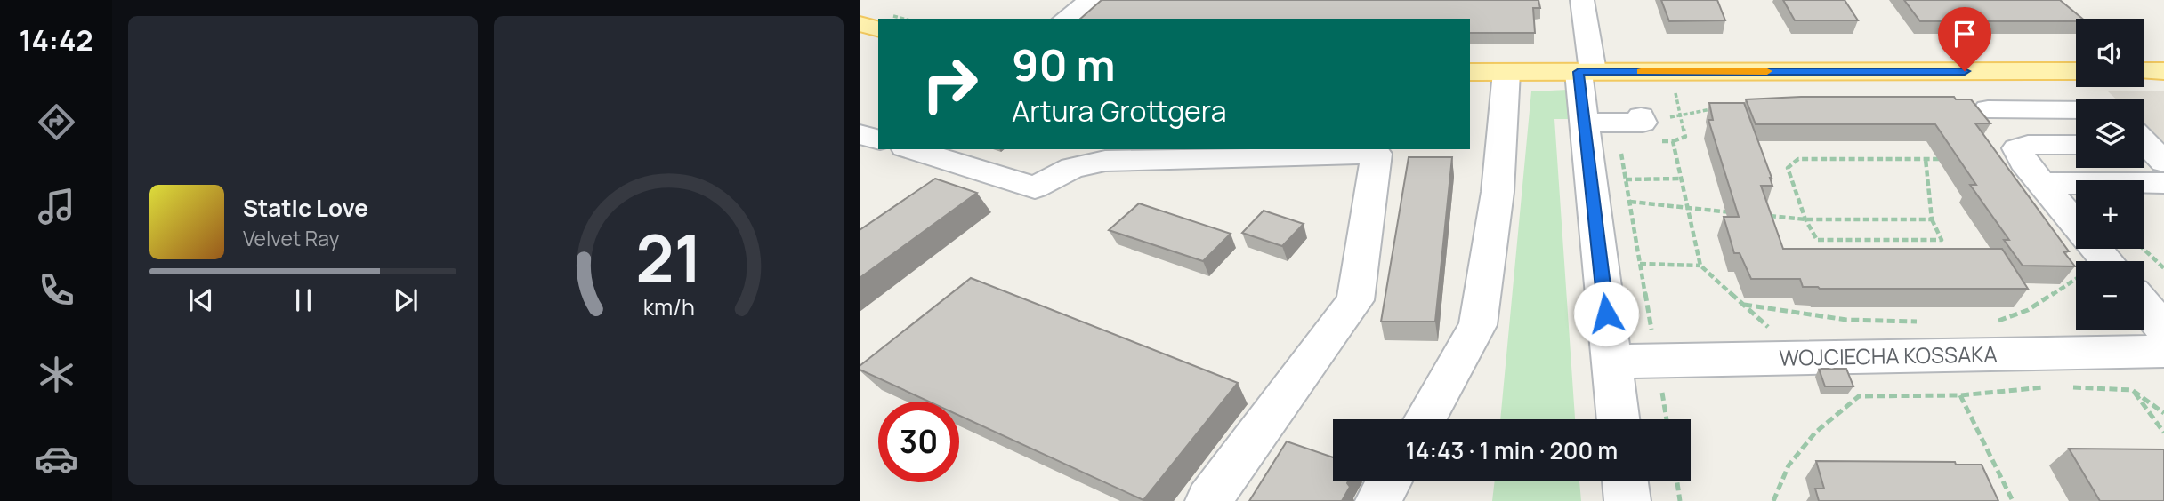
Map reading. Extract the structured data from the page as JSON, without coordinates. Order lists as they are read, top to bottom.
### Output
{
  "streets": {
    "street": ["WOJCIECHA KOSSAKA"]
  },
  "page": {
    "tabs": "14:42",
    "map_buttons": ["+", "−"],
    "turn": ["90 m", "Artura Grottgera"],
    "song": ["Static Love", "Velvet Ray"],
    "limit": "30",
    "trip": "14:43 · 1 min · 200 m",
    "gauge": ["21", "km/h"]
  }
}
